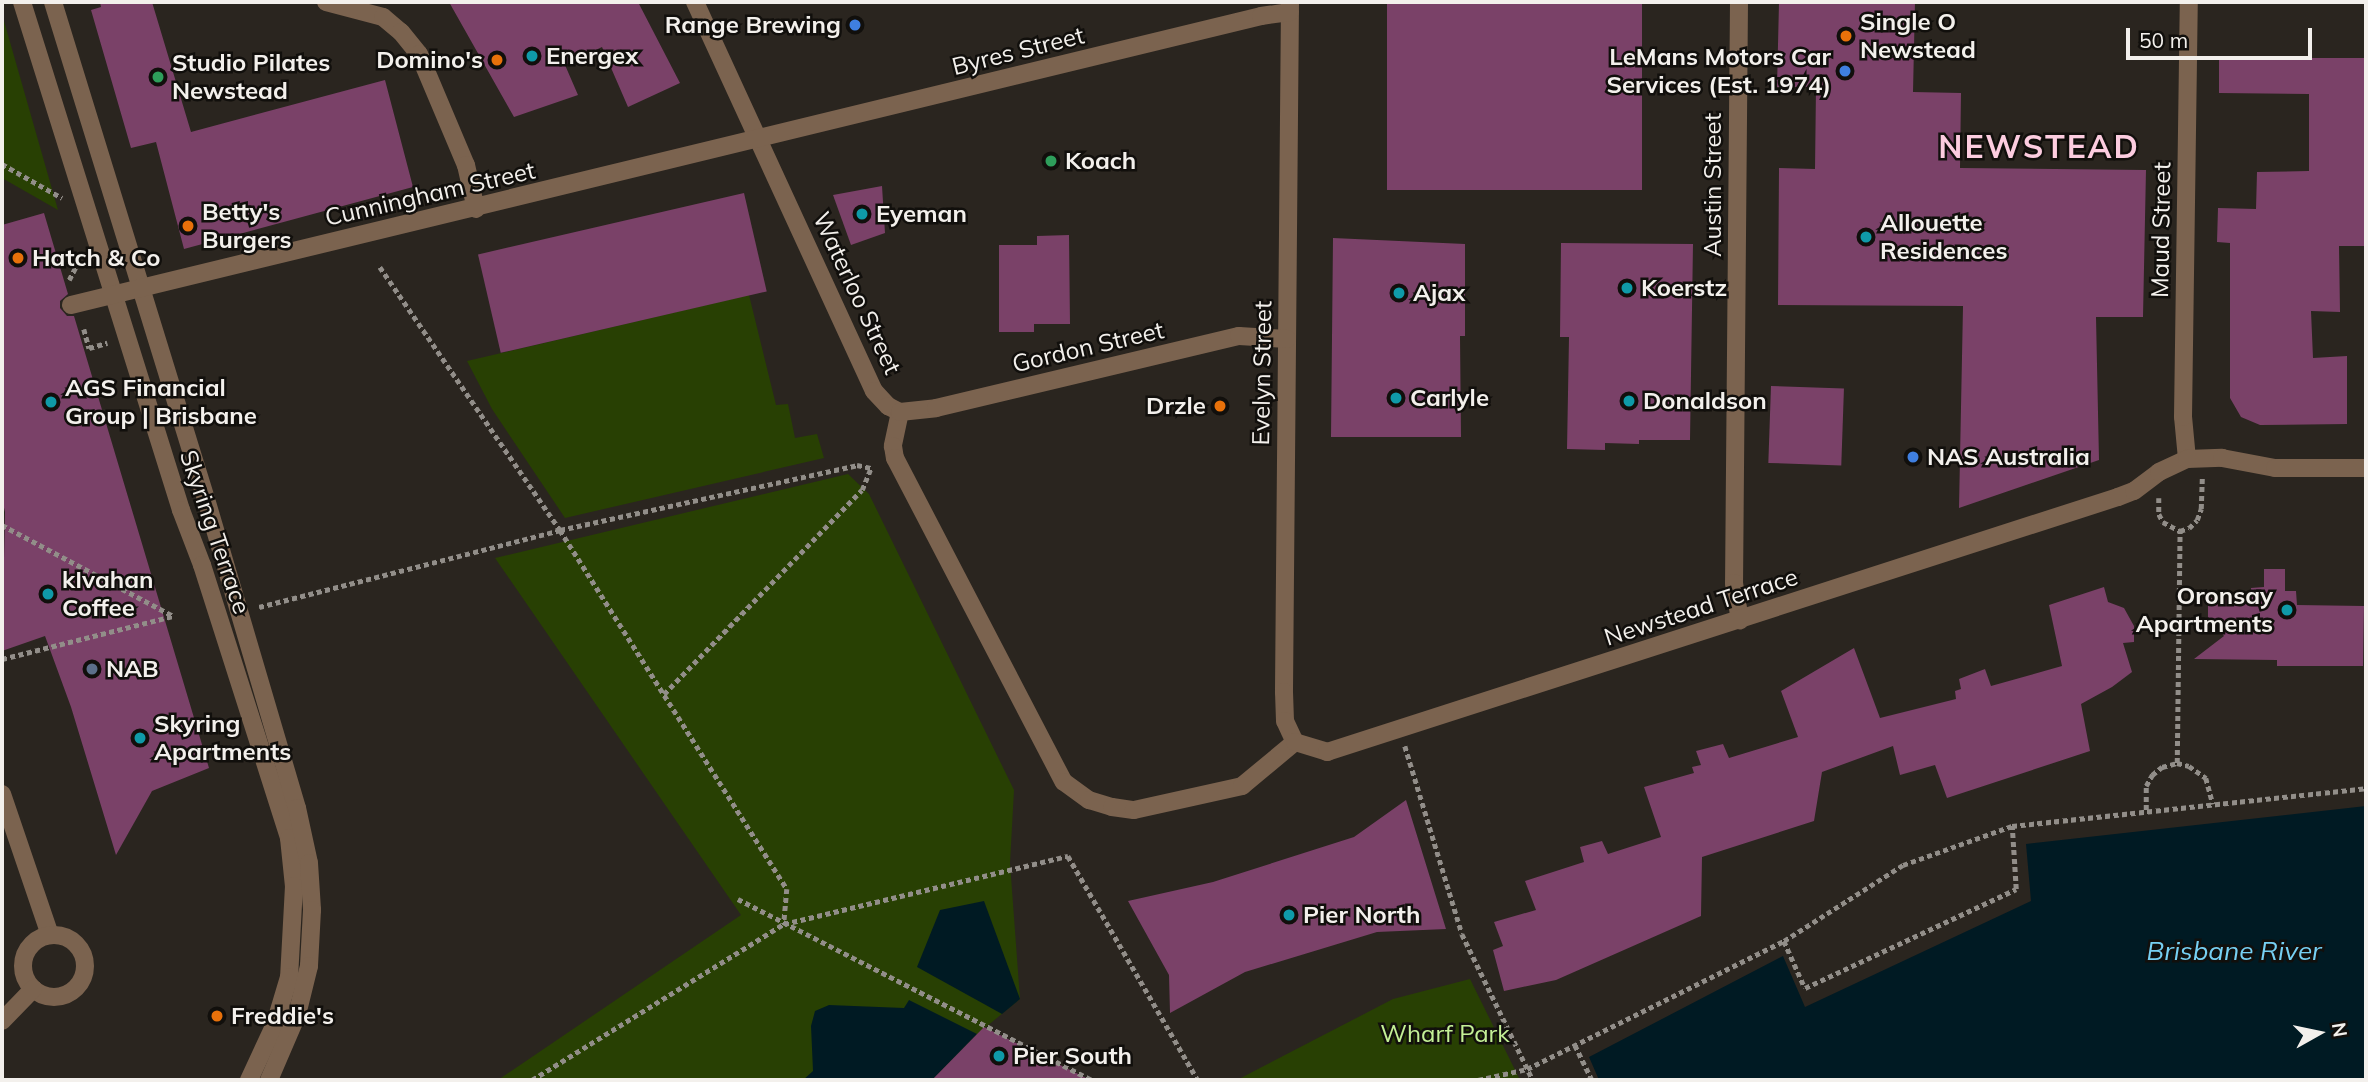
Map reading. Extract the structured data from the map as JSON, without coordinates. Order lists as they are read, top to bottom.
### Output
{
  "streets": {
    "street": [
      "Byres Street",
      "Austin Street",
      "Cunningham Street",
      "Maud Street",
      "Waterloo Street",
      "Gordon Street",
      "Evelyn Street",
      "Skyring Terrace",
      "Newstead Terrace"
    ]
  },
  "crossings": [
    ["Byres Street", "Cunningham Street"],
    ["Byres Street", "Waterloo Street"],
    ["Byres Street", "Evelyn Street"],
    ["Austin Street", "Newstead Terrace"],
    ["Cunningham Street", "Waterloo Street"],
    ["Cunningham Street", "Skyring Terrace"],
    ["Maud Street", "Newstead Terrace"],
    ["Waterloo Street", "Gordon Street"],
    ["Gordon Street", "Evelyn Street"],
    ["Evelyn Street", "Newstead Terrace"]
  ],
  "districts": ["NEWSTEAD"],
  "water": ["Brisbane River"],
  "parks": ["Wharf Park"],
  "places": [
    "Range Brewing",
    "Single O Newstead",
    "Energex",
    "Domino's",
    "LeMans Motors Car Services (Est. 1974)",
    "Studio Pilates Newstead",
    "Koach",
    "Eyeman",
    "Betty's Burgers",
    "Allouette Residences",
    "Hatch & Co",
    "Koerstz",
    "Ajax",
    "Carlyle",
    "Donaldson",
    "AGS Financial Group | Brisbane",
    "Drzle",
    "NAS Australia",
    "kIvahan Coffee",
    "Oronsay Apartments",
    "NAB",
    "Skyring Apartments",
    "Pier North",
    "Freddie's",
    "Pier South"
  ],
  "scale_bar": "50 m",
  "north": "right"
}
